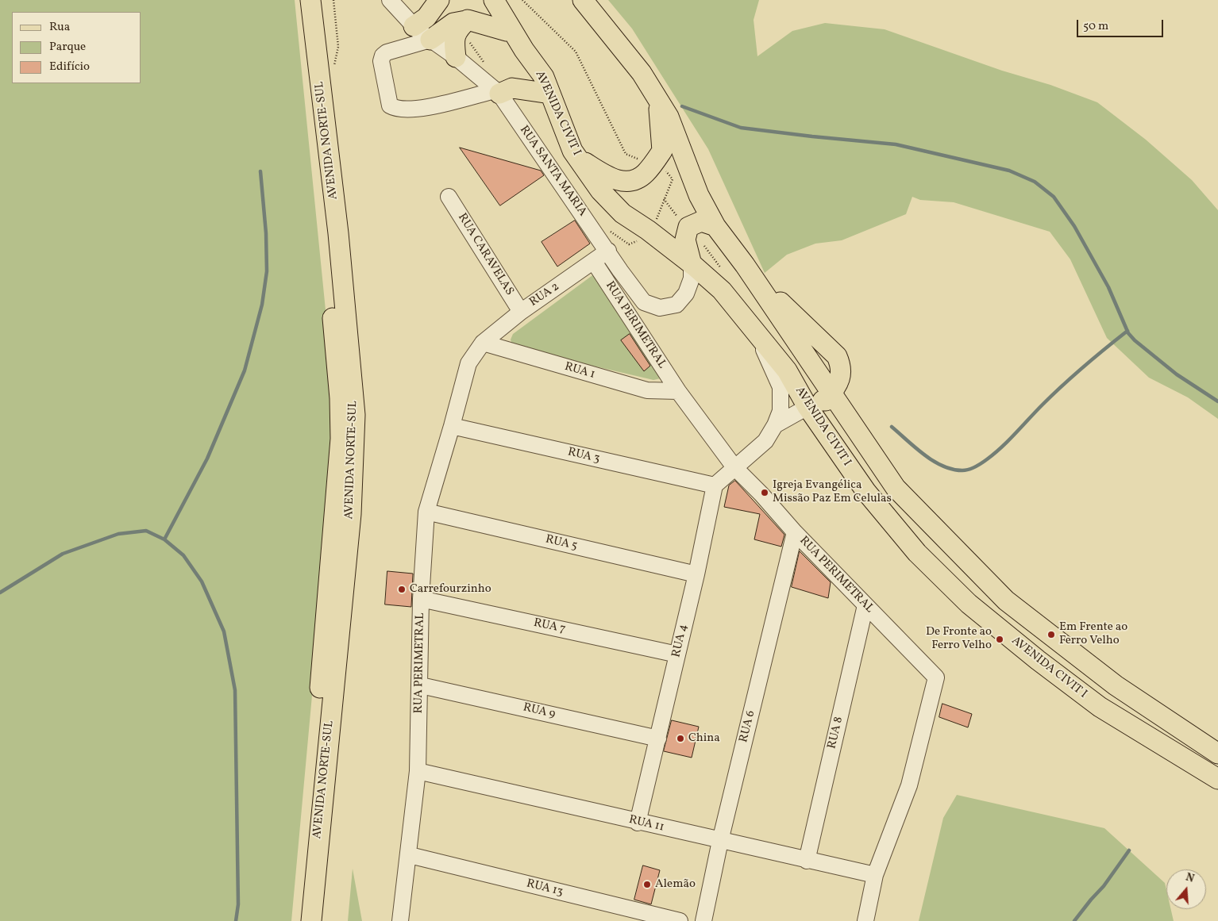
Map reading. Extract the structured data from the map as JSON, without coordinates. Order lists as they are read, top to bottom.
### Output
{
  "streets": {
    "main road": ["AVENIDA CIVIT I", "AVENIDA NORTE-SUL"],
    "street": [
      "RUA SANTA MARIA",
      "RUA CARAVELAS",
      "RUA 2",
      "RUA PERIMETRAL",
      "RUA 1",
      "RUA 3",
      "RUA 5",
      "RUA 7",
      "RUA 4",
      "RUA 9",
      "RUA 6",
      "RUA 8",
      "RUA 11",
      "RUA 13"
    ]
  },
  "crossings": [
    ["AVENIDA CIVIT I", "RUA SANTA MARIA"],
    ["RUA SANTA MARIA", "RUA 2"],
    ["RUA CARAVELAS", "RUA 2"],
    ["RUA 2", "RUA PERIMETRAL"],
    ["RUA 2", "RUA 1"],
    ["RUA PERIMETRAL", "RUA 1"],
    ["RUA PERIMETRAL", "RUA 3"],
    ["RUA PERIMETRAL", "RUA 5"],
    ["RUA PERIMETRAL", "RUA 7"],
    ["RUA PERIMETRAL", "RUA 9"],
    ["RUA PERIMETRAL", "RUA 6"],
    ["RUA PERIMETRAL", "RUA 8"],
    ["RUA PERIMETRAL", "RUA 11"],
    ["RUA PERIMETRAL", "RUA 13"],
    ["RUA 3", "RUA 4"],
    ["RUA 5", "RUA 4"],
    ["RUA 7", "RUA 4"],
    ["RUA 4", "RUA 9"],
    ["RUA 4", "RUA 11"],
    ["RUA 6", "RUA 11"],
    ["RUA 8", "RUA 11"]
  ],
  "places": [
    "Igreja Evangélica Missão Paz Em Celulas",
    "Carrefourzinho",
    "Em Frente ao Ferro Velho",
    "De Fronte ao Ferro Velho",
    "China",
    "Alemão"
  ],
  "legend": ["Rua", "Parque", "Edifício"],
  "scale_bar": "50 m",
  "north": "top"
}
